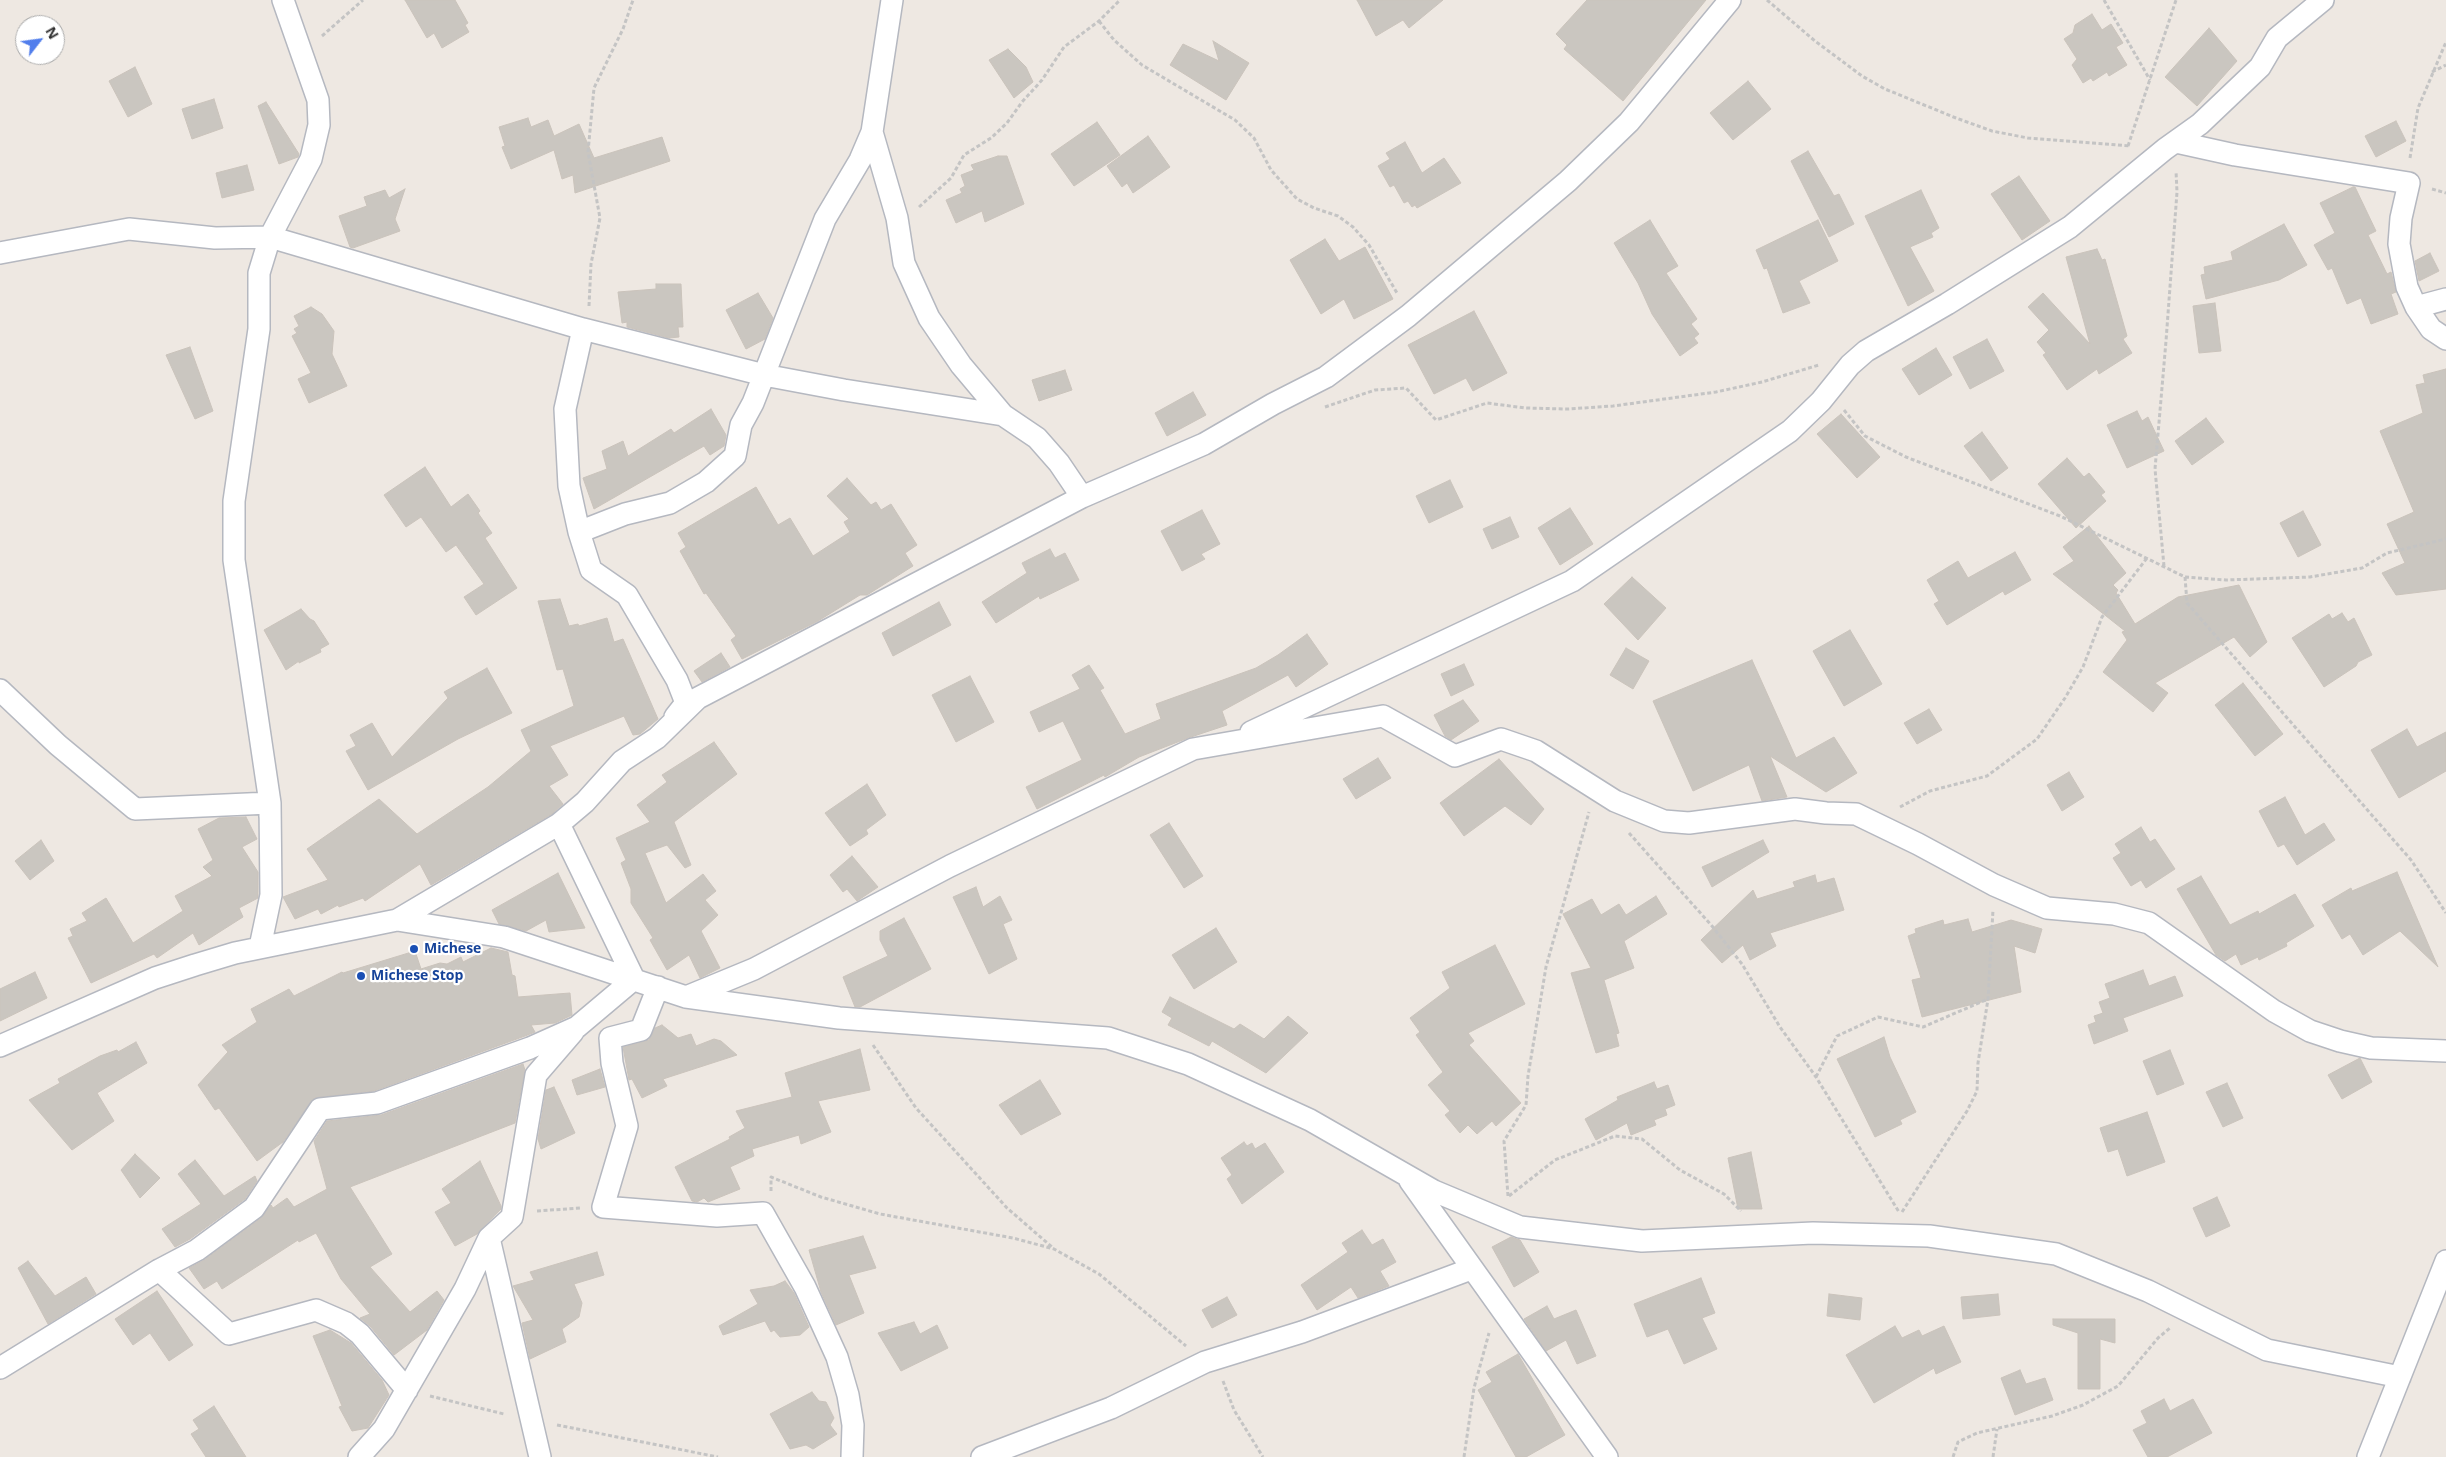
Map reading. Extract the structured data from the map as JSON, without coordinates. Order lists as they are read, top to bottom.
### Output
{
  "places": ["Michese", "Michese Stop"],
  "north": "top right"
}
